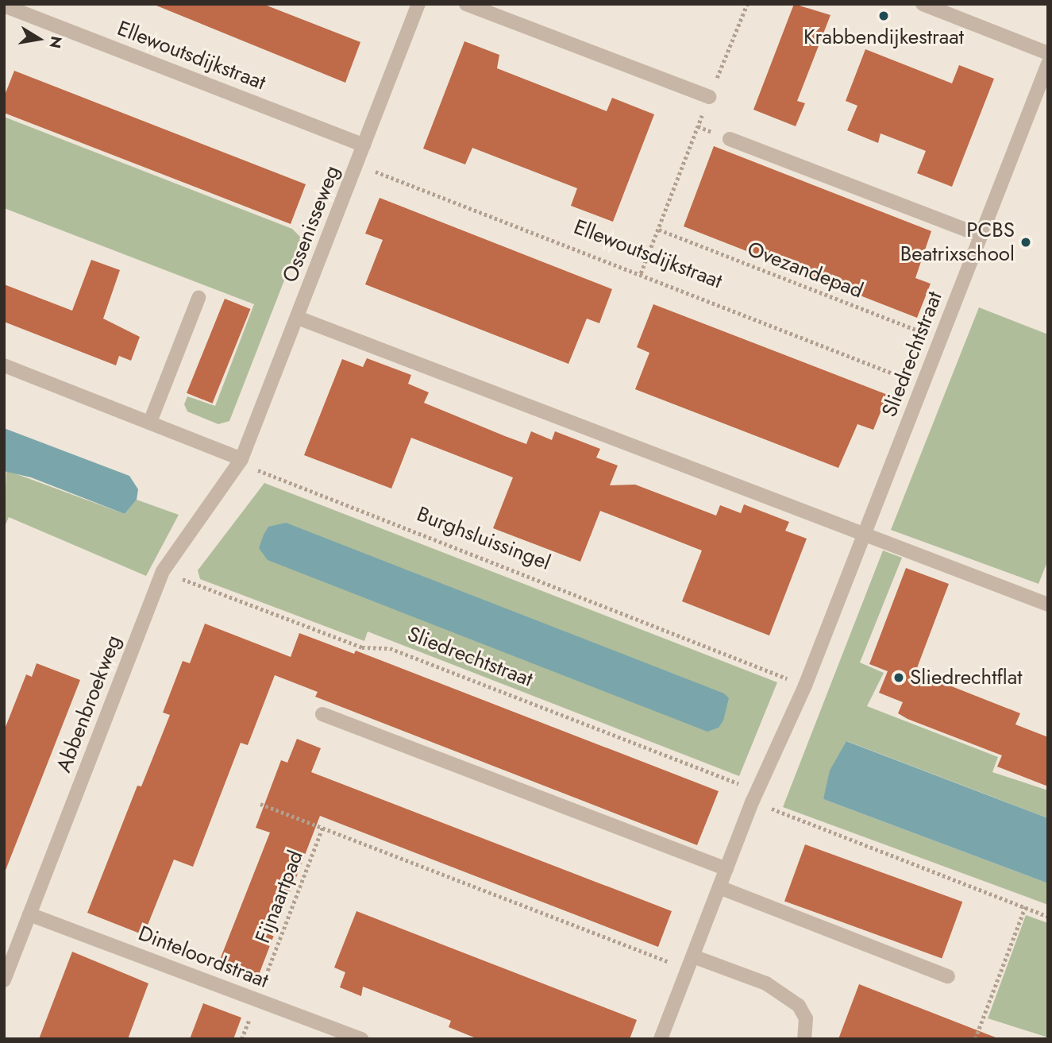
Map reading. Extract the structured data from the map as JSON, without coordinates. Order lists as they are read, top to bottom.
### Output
{
  "streets": {
    "street": [
      "Ellewoutsdijkstraat",
      "Ossenisseweg",
      "Sliedrechtstraat",
      "Abbenbroekweg",
      "Dinteloordstraat"
    ],
    "path": ["Ovezandepad", "Burghsluissingel", "Fijnaartpad"]
  },
  "crossings": [
    ["Ellewoutsdijkstraat", "Ossenisseweg"],
    ["Ellewoutsdijkstraat", "Sliedrechtstraat"],
    ["Ossenisseweg", "Burghsluissingel"],
    ["Ossenisseweg", "Abbenbroekweg"],
    ["Ovezandepad", "Sliedrechtstraat"],
    ["Sliedrechtstraat", "Burghsluissingel"],
    ["Sliedrechtstraat", "Abbenbroekweg"],
    ["Burghsluissingel", "Abbenbroekweg"],
    ["Abbenbroekweg", "Dinteloordstraat"],
    ["Fijnaartpad", "Dinteloordstraat"]
  ],
  "places": ["Krabbendijkestraat", "PCBS Beatrixschool", "Sliedrechtflat"],
  "north": "right"
}
